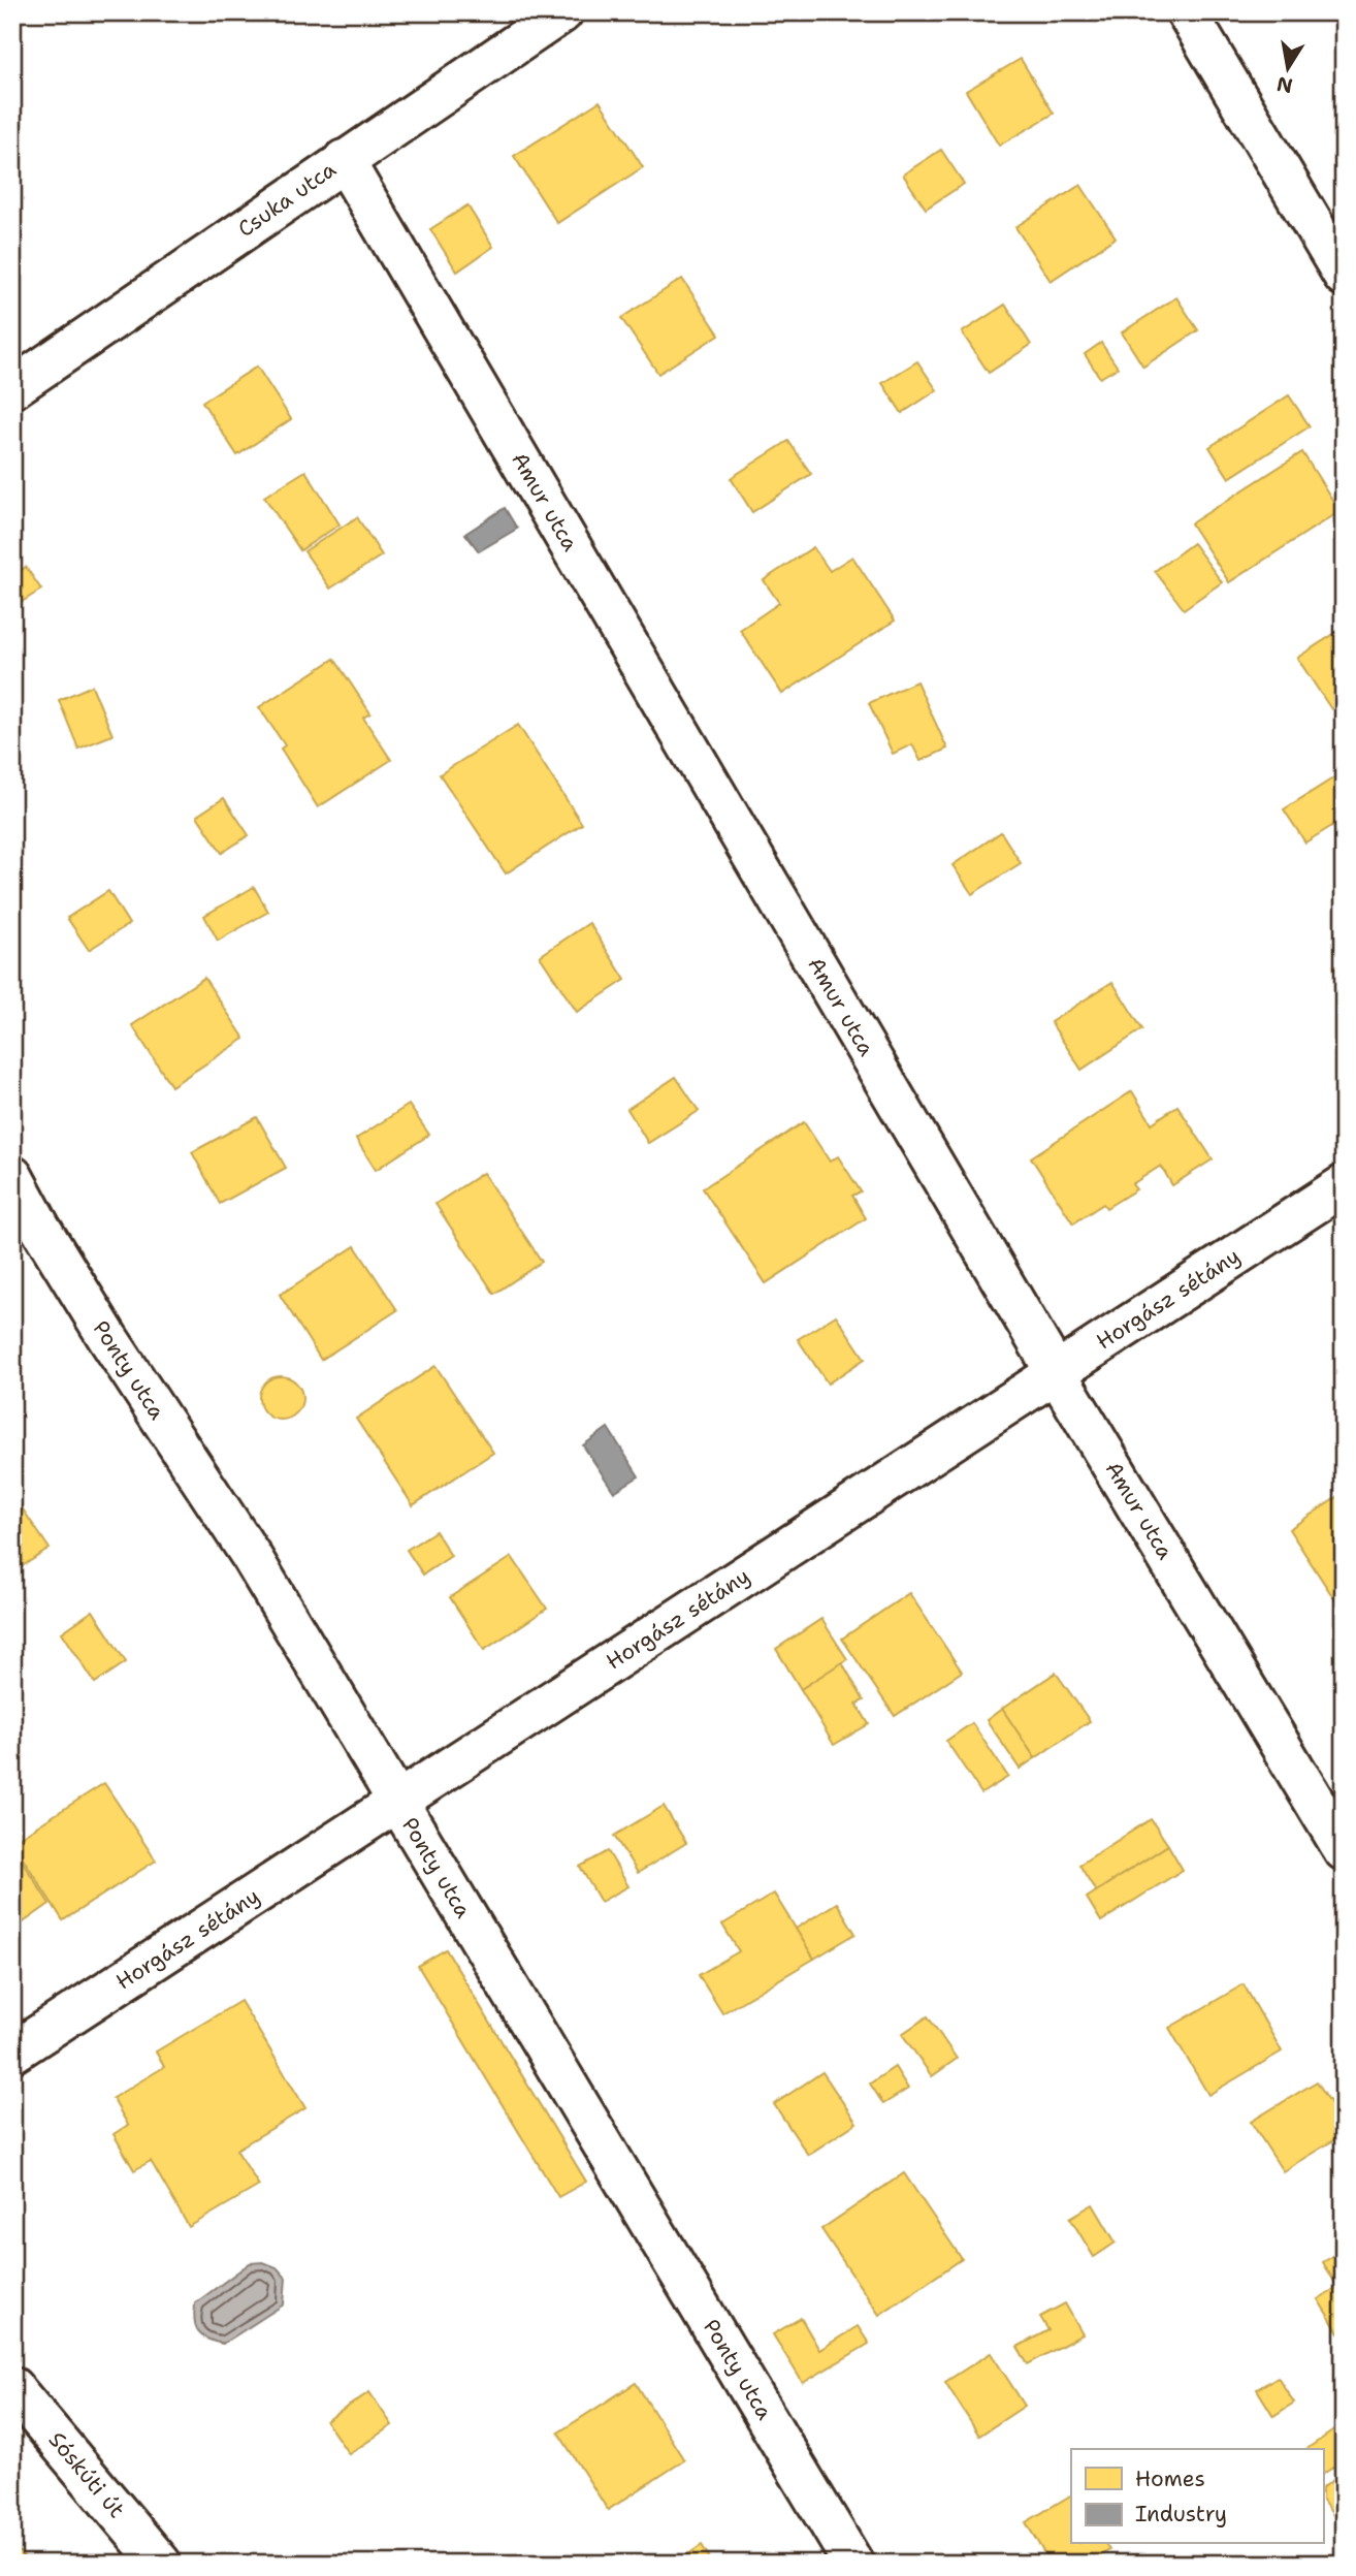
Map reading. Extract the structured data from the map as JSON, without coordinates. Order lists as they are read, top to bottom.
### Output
{
  "streets": {
    "street": [
      "Csuka utca",
      "Amur utca",
      "Horgász sétány",
      "Ponty utca",
      "Sóskúti út"
    ]
  },
  "crossings": [
    ["Csuka utca", "Amur utca"],
    ["Amur utca", "Horgász sétány"],
    ["Horgász sétány", "Ponty utca"]
  ],
  "legend": ["Homes", "Industry"],
  "north": "bottom"
}
